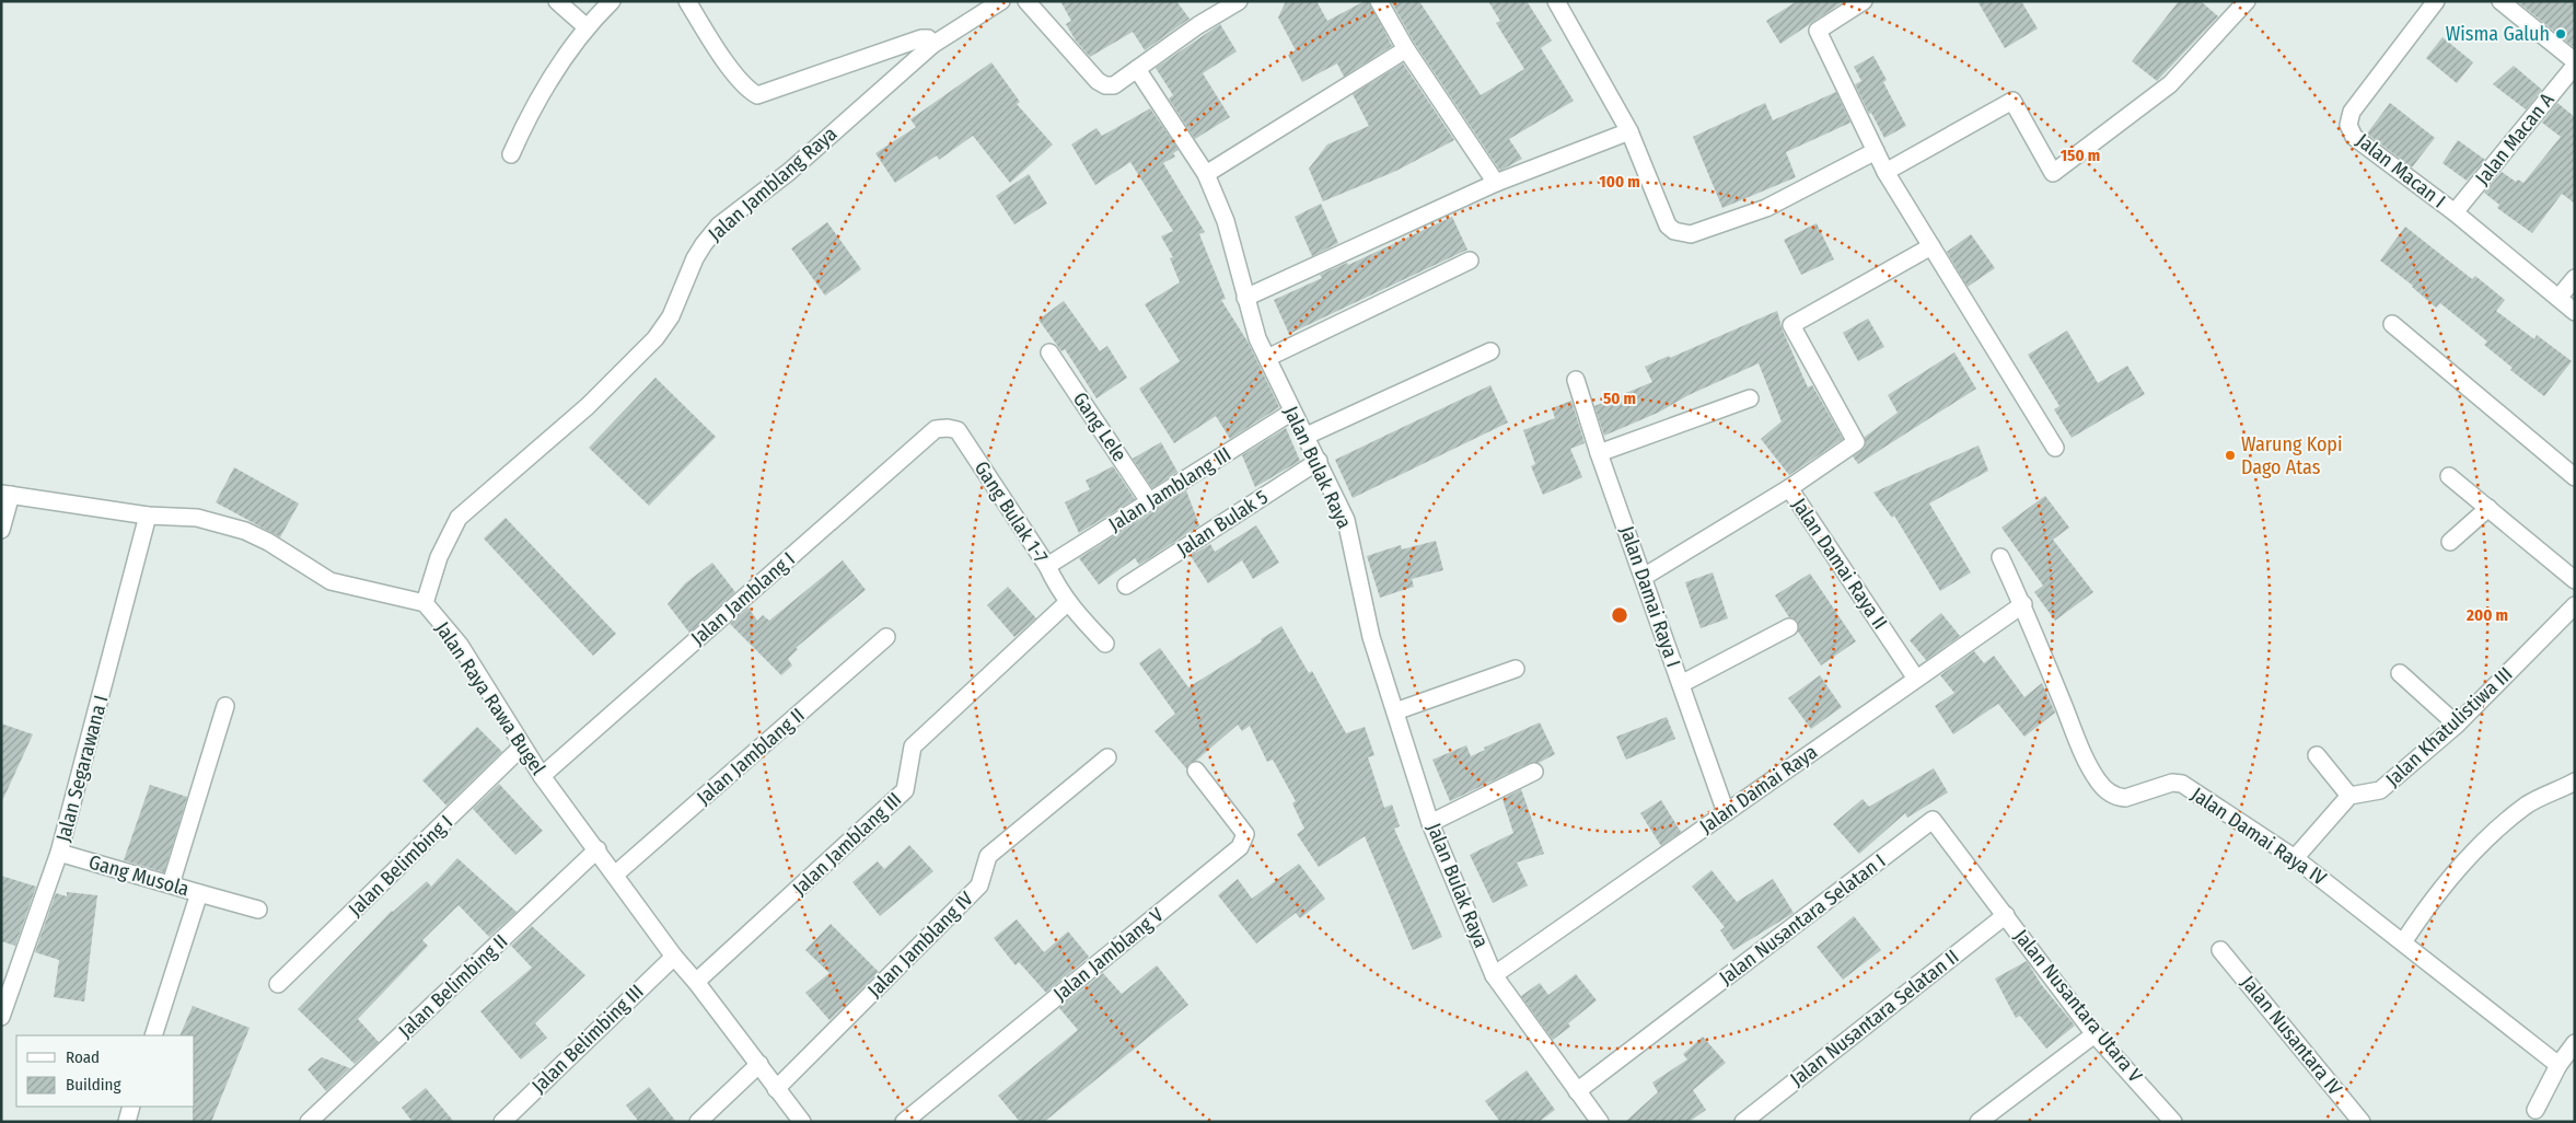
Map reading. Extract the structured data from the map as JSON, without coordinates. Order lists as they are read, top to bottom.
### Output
{
  "streets": {
    "street": [
      "Jalan Macan A",
      "Jalan Macan I",
      "Jalan Jamblang Raya",
      "Gang Lele",
      "Jalan Bulak Raya",
      "Jalan Jamblang III",
      "Gang Bulak 1-7",
      "Jalan Bulak 5",
      "Jalan Damai Raya II",
      "Jalan Damai Raya I",
      "Jalan Jamblang I",
      "Jalan Raya Rawa Bugel",
      "Jalan Khatulistiwa III",
      "Jalan Jamblang II",
      "Jalan Segarawana I",
      "Jalan Damai Raya",
      "Jalan Damai Raya IV",
      "Jalan Belimbing I",
      "Gang Musola",
      "Jalan Nusantara Selatan I",
      "Jalan Jamblang IV",
      "Jalan Jamblang V",
      "Jalan Belimbing II",
      "Jalan Nusantara Utara V",
      "Jalan Nusantara Selatan II",
      "Jalan Nusantara IV",
      "Jalan Belimbing III"
    ]
  },
  "crossings": [
    ["Jalan Macan A", "Jalan Macan I"],
    ["Jalan Jamblang Raya", "Jalan Raya Rawa Bugel"],
    ["Gang Lele", "Jalan Jamblang III"],
    ["Jalan Bulak Raya", "Jalan Jamblang III"],
    ["Jalan Bulak Raya", "Jalan Bulak 5"],
    ["Jalan Bulak Raya", "Jalan Damai Raya"],
    ["Jalan Bulak Raya", "Jalan Nusantara Selatan I"],
    ["Jalan Jamblang III", "Gang Bulak 1-7"],
    ["Jalan Jamblang III", "Jalan Raya Rawa Bugel"],
    ["Gang Bulak 1-7", "Jalan Jamblang I"],
    ["Jalan Damai Raya II", "Jalan Damai Raya"],
    ["Jalan Damai Raya I", "Jalan Damai Raya"],
    ["Jalan Jamblang I", "Jalan Raya Rawa Bugel"],
    ["Jalan Raya Rawa Bugel", "Jalan Jamblang II"],
    ["Jalan Raya Rawa Bugel", "Jalan Segarawana I"],
    ["Jalan Raya Rawa Bugel", "Jalan Belimbing I"],
    ["Jalan Raya Rawa Bugel", "Jalan Jamblang IV"],
    ["Jalan Raya Rawa Bugel", "Jalan Belimbing II"],
    ["Jalan Raya Rawa Bugel", "Jalan Belimbing III"],
    ["Jalan Segarawana I", "Gang Musola"],
    ["Jalan Damai Raya", "Jalan Damai Raya IV"],
    ["Jalan Nusantara Selatan I", "Jalan Nusantara Utara V"],
    ["Jalan Nusantara Selatan I", "Jalan Nusantara Selatan II"],
    ["Jalan Nusantara Utara V", "Jalan Nusantara Selatan II"]
  ],
  "places": ["Wisma Galuh", "Warung Kopi Dago Atas"],
  "legend": ["Road", "Building"],
  "rings": [
    "150 m",
    "100 m",
    "50 m",
    "200 m"
  ]
}
